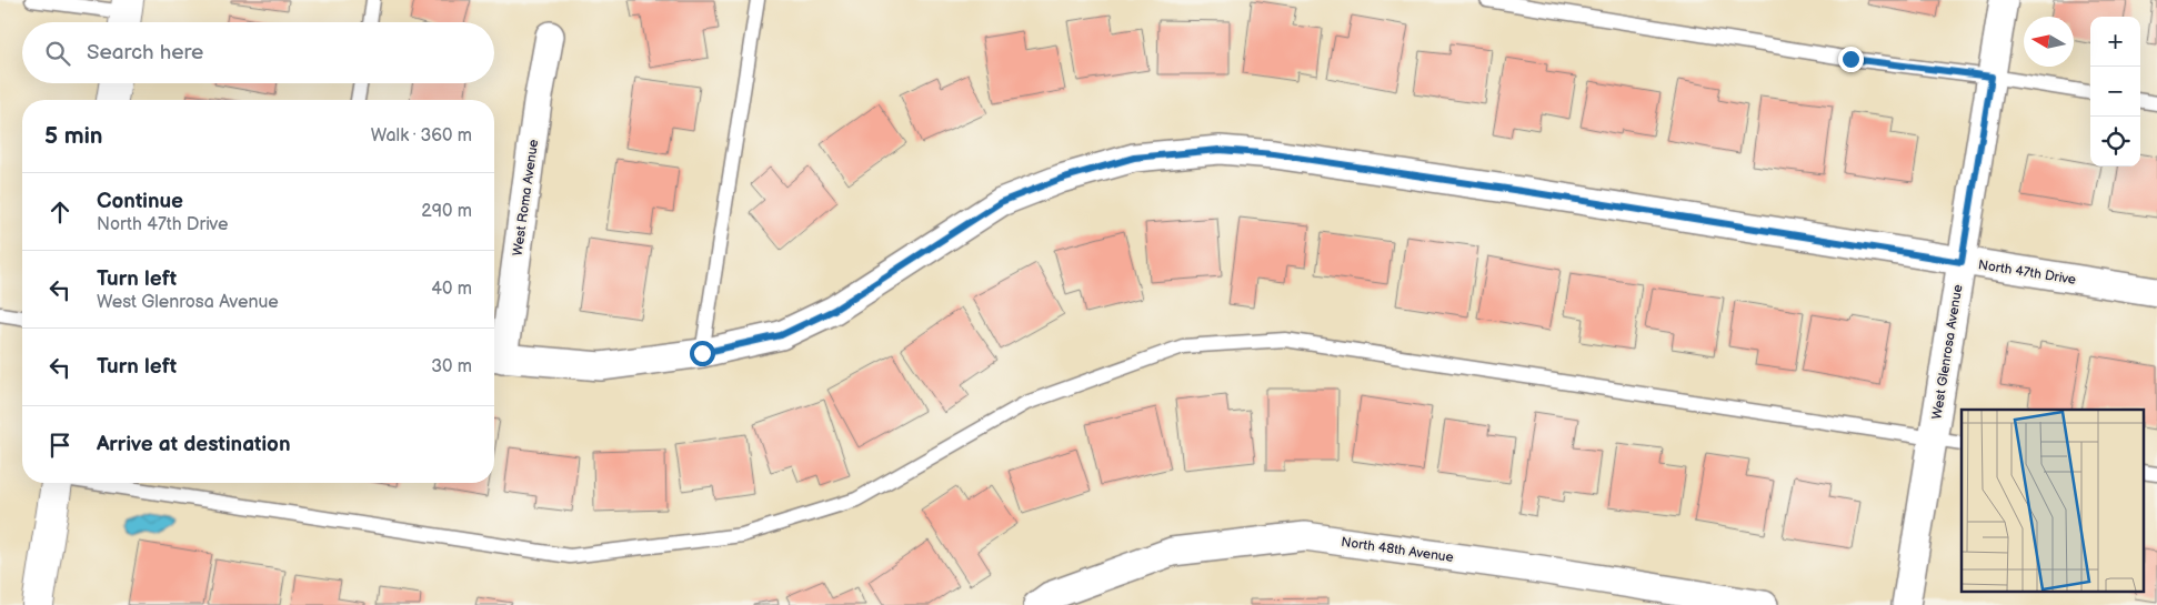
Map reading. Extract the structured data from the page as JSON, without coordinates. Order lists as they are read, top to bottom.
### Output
{
  "streets": {
    "street": [
      "West Roma Avenue",
      "North 47th Drive",
      "West Glenrosa Avenue",
      "North 48th Avenue"
    ]
  },
  "crossings": [
    ["West Roma Avenue", "North 47th Drive"],
    ["North 47th Drive", "West Glenrosa Avenue"]
  ],
  "north": "left",
  "page": {
    "map_buttons": ["+", "−"],
    "search": "Search here",
    "heading": ["5 min", "Walk · 360 m"],
    "list": [
      ["Continue", "North 47th Drive", "290 m"],
      ["Turn left", "West Glenrosa Avenue", "40 m"],
      ["Turn left", "30 m"],
      "Arrive at destination"
    ]
  }
}
